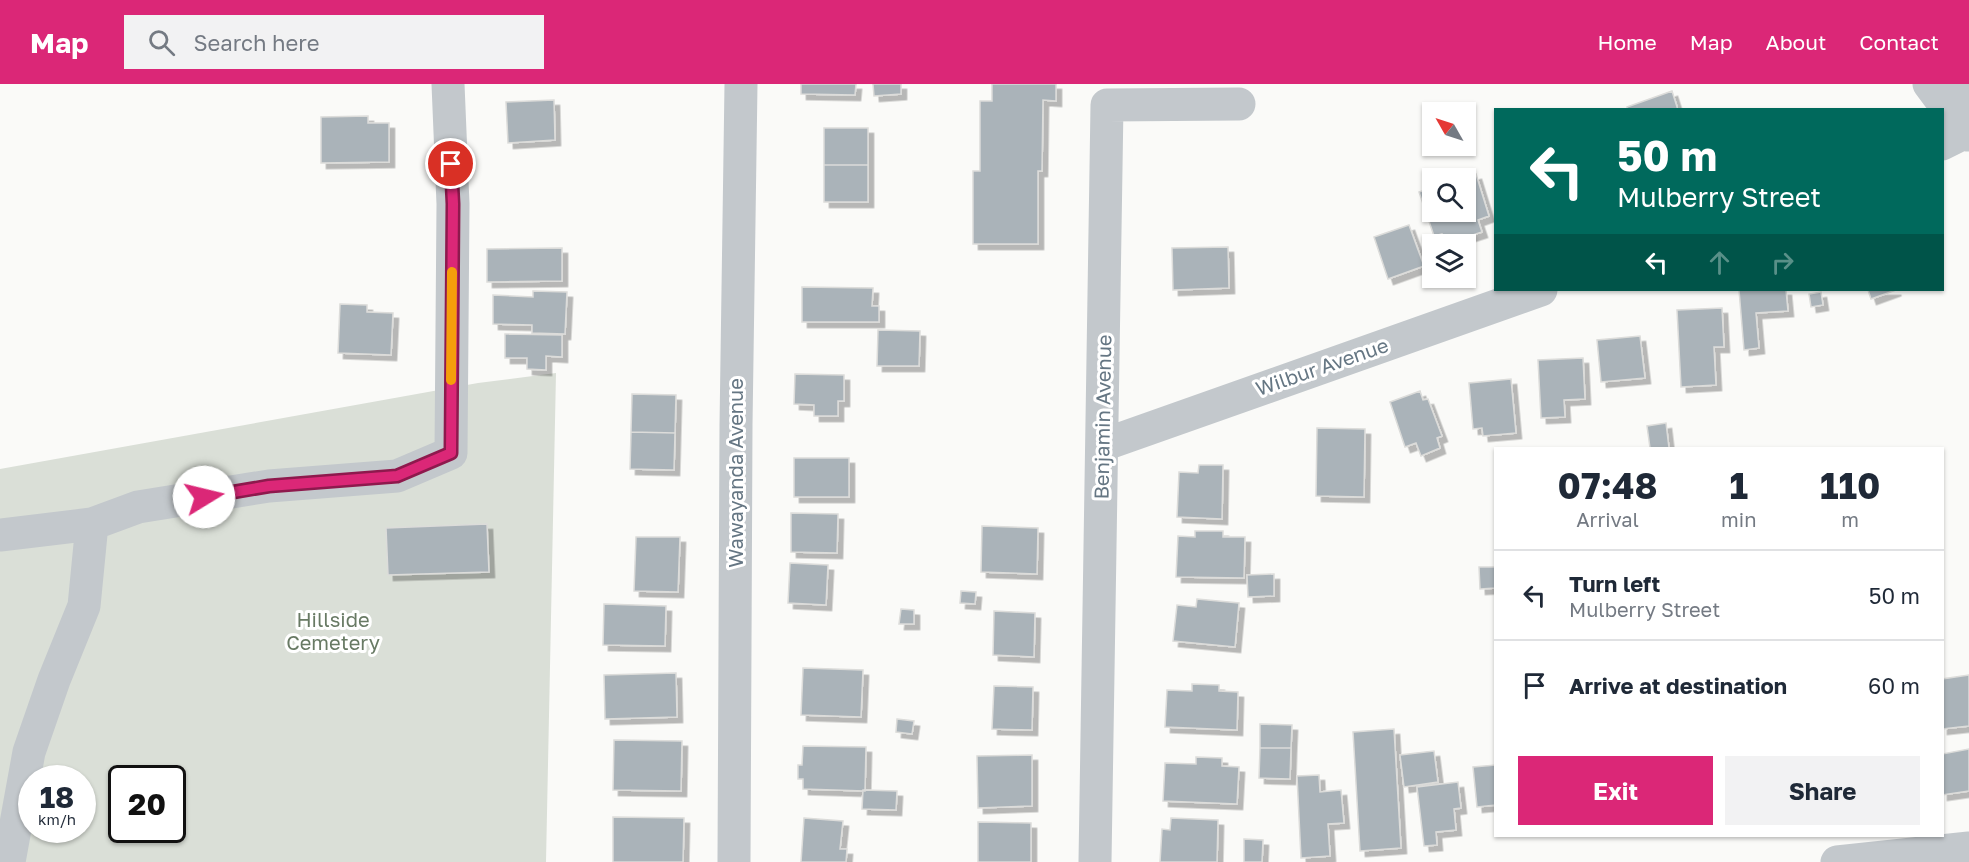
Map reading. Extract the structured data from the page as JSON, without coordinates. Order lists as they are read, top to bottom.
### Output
{
  "streets": {
    "street": ["Wilbur Avenue", "Benjamin Avenue", "Wawayanda Avenue"]
  },
  "crossings": [
    ["Wilbur Avenue", "Benjamin Avenue"]
  ],
  "parks": ["Hillside Cemetery"],
  "north": "top left",
  "page": {
    "header": "Map",
    "search": "Search here",
    "nav": [
      "Home",
      "Map",
      "About",
      "Contact"
    ],
    "turn": ["50 m", "Mulberry Street"],
    "eta": [
      "07:48",
      "Arrival",
      "1",
      "min",
      "110",
      "m"
    ],
    "list": [
      {
        "name": "Turn left",
        "note": "Mulberry Street",
        "value": "50 m"
      },
      {
        "name": "Arrive at destination",
        "value": "60 m"
      }
    ],
    "buttons": ["Exit", "Share"],
    "speed": "18 km/h",
    "limit": "20"
  }
}
